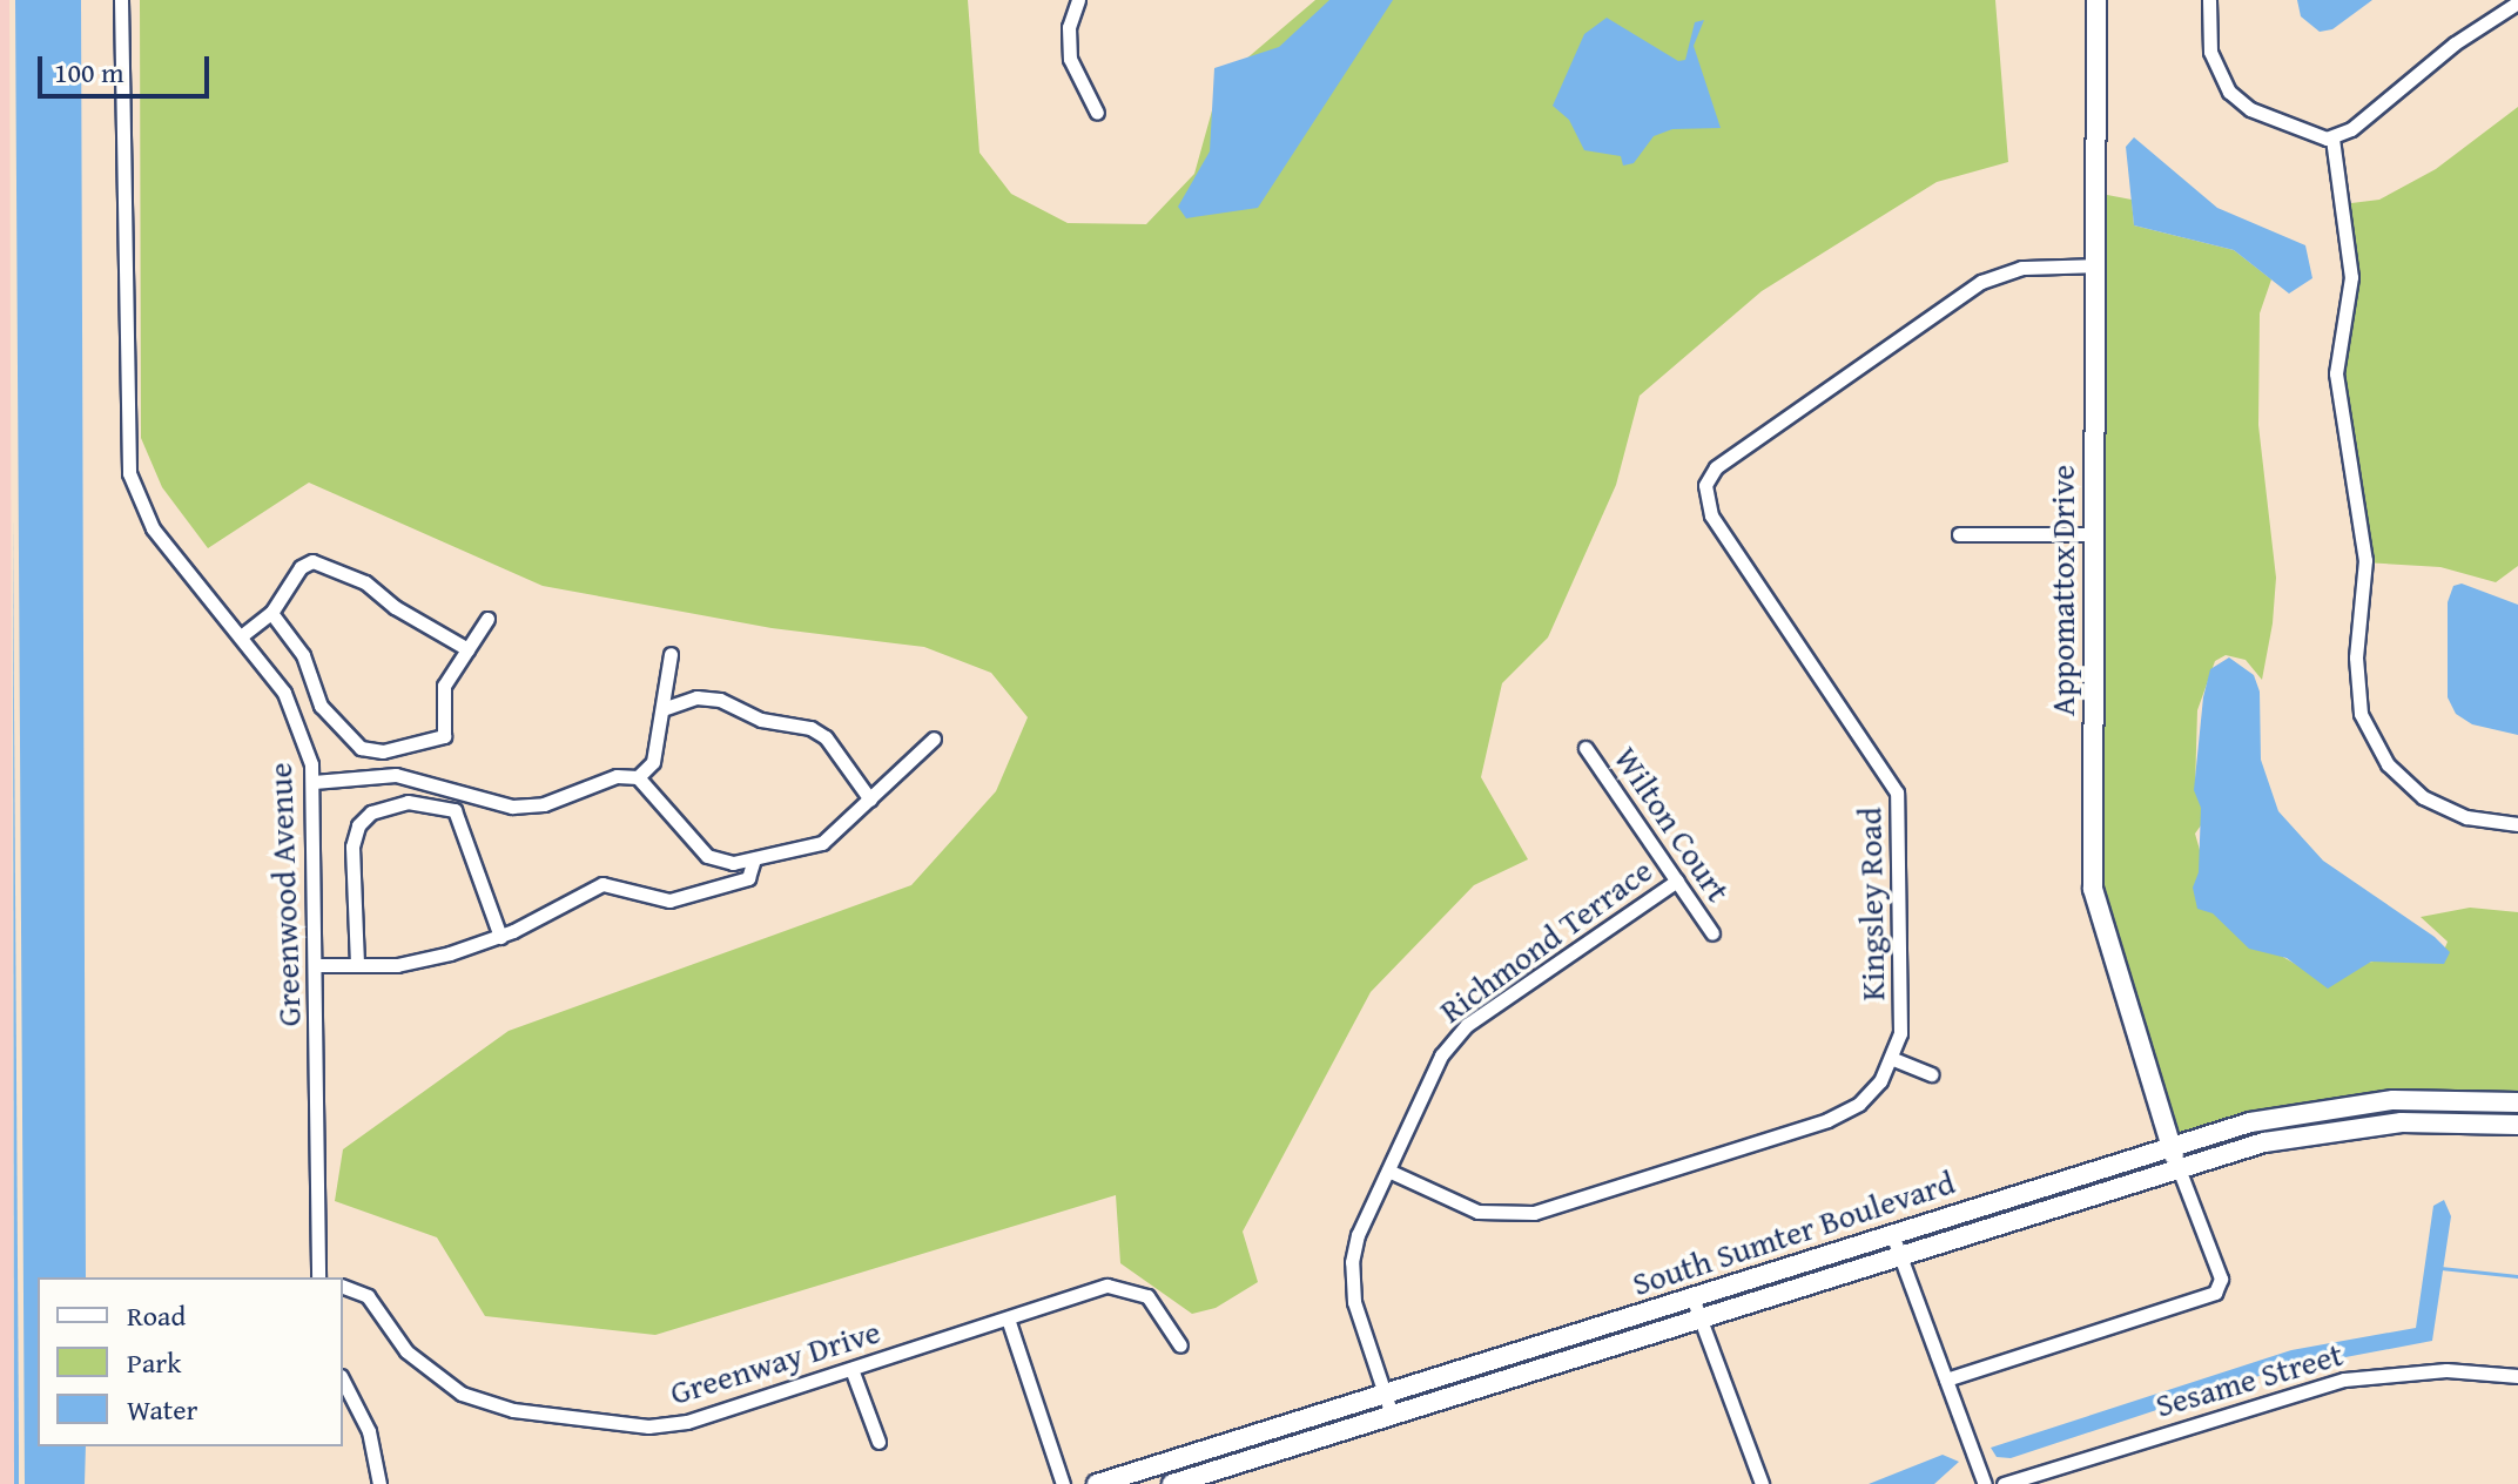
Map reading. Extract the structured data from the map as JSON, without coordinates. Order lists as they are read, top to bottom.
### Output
{
  "streets": {
    "main road": ["Appomattox Drive", "South Sumter Boulevard"],
    "street": [
      "Wilton Court",
      "Greenwood Avenue",
      "Kingsley Road",
      "Richmond Terrace",
      "Greenway Drive",
      "Sesame Street"
    ]
  },
  "crossings": [
    ["Appomattox Drive", "Kingsley Road"],
    ["Appomattox Drive", "South Sumter Boulevard"],
    ["Wilton Court", "Richmond Terrace"],
    ["Kingsley Road", "Richmond Terrace"],
    ["Richmond Terrace", "South Sumter Boulevard"]
  ],
  "legend": ["Road", "Park", "Water"],
  "scale_bar": "100 m"
}
